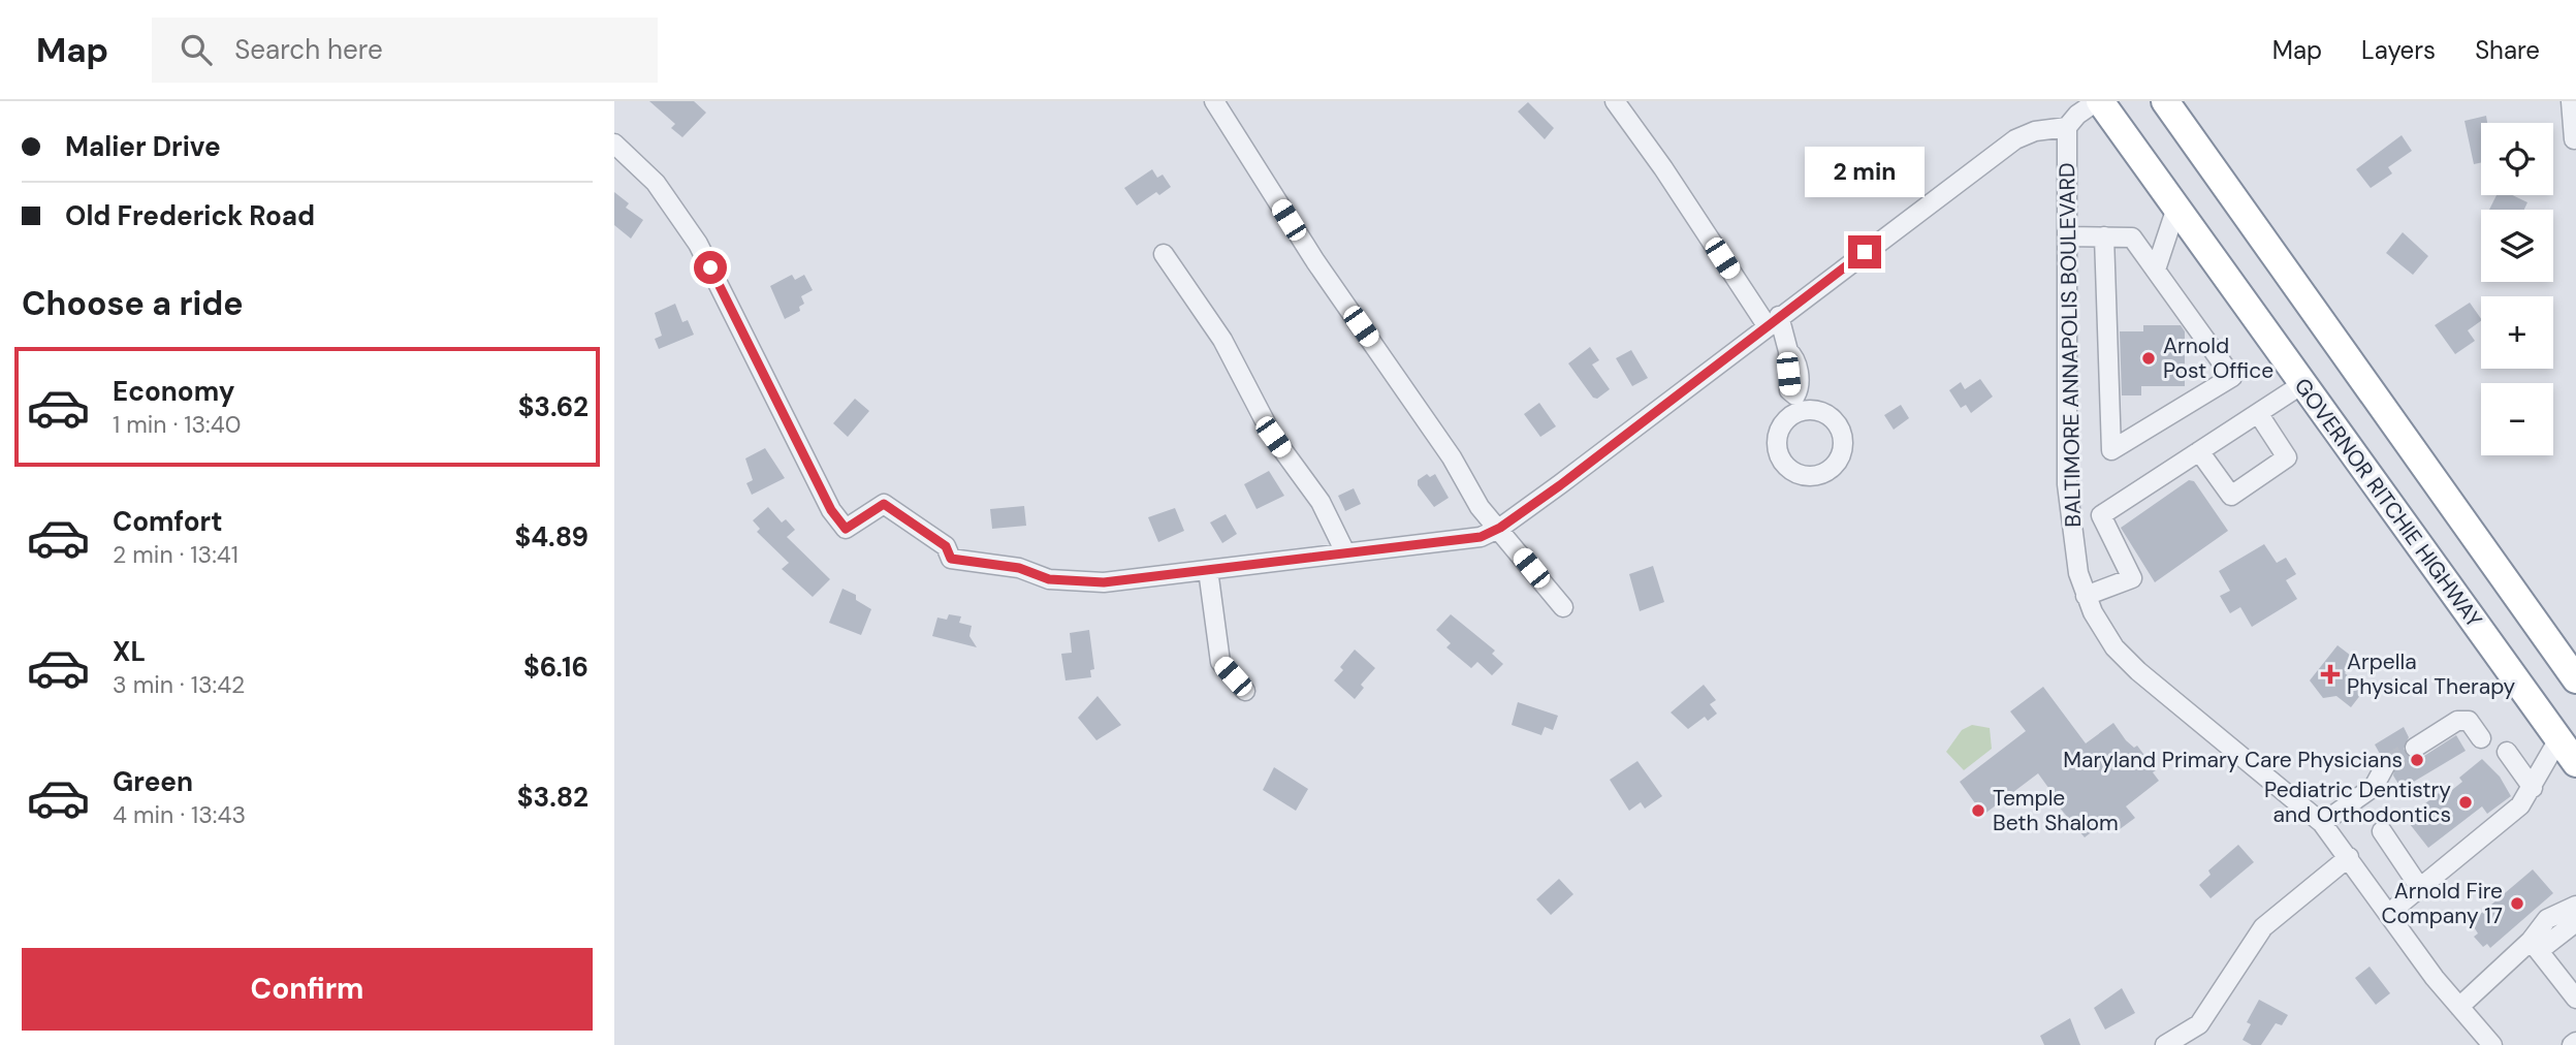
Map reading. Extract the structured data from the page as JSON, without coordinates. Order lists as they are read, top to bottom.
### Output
{
  "streets": {
    "highway": ["GOVERNOR RITCHIE HIGHWAY"],
    "street": ["BALTIMORE ANNAPOLIS BOULEVARD"]
  },
  "places": {
    "other": [
      "Arnold Post Office",
      "Maryland Primary Care Physicians",
      "Pediatric Dentistry and Orthodontics",
      "Temple Beth Shalom",
      "Arnold Fire Company 17"
    ],
    "health": ["Arpella Physical Therapy"]
  },
  "page": {
    "header": "Map",
    "search": "Search here",
    "nav": ["Map", "Layers", "Share"],
    "banner": ["Malier Drive", "Old Frederick Road"],
    "map_buttons": ["+", "−"],
    "bubble": "2 min",
    "heading": "Choose a ride",
    "list": [
      {
        "name": "Economy",
        "note": "1 min · 13:40",
        "value": "$3.62"
      },
      {
        "name": "Comfort",
        "note": "2 min · 13:41",
        "value": "$4.89"
      },
      {
        "name": "XL",
        "note": "3 min · 13:42",
        "value": "$6.16"
      },
      {
        "name": "Green",
        "note": "4 min · 13:43",
        "value": "$3.82"
      }
    ],
    "buttons": "Confirm"
  }
}
